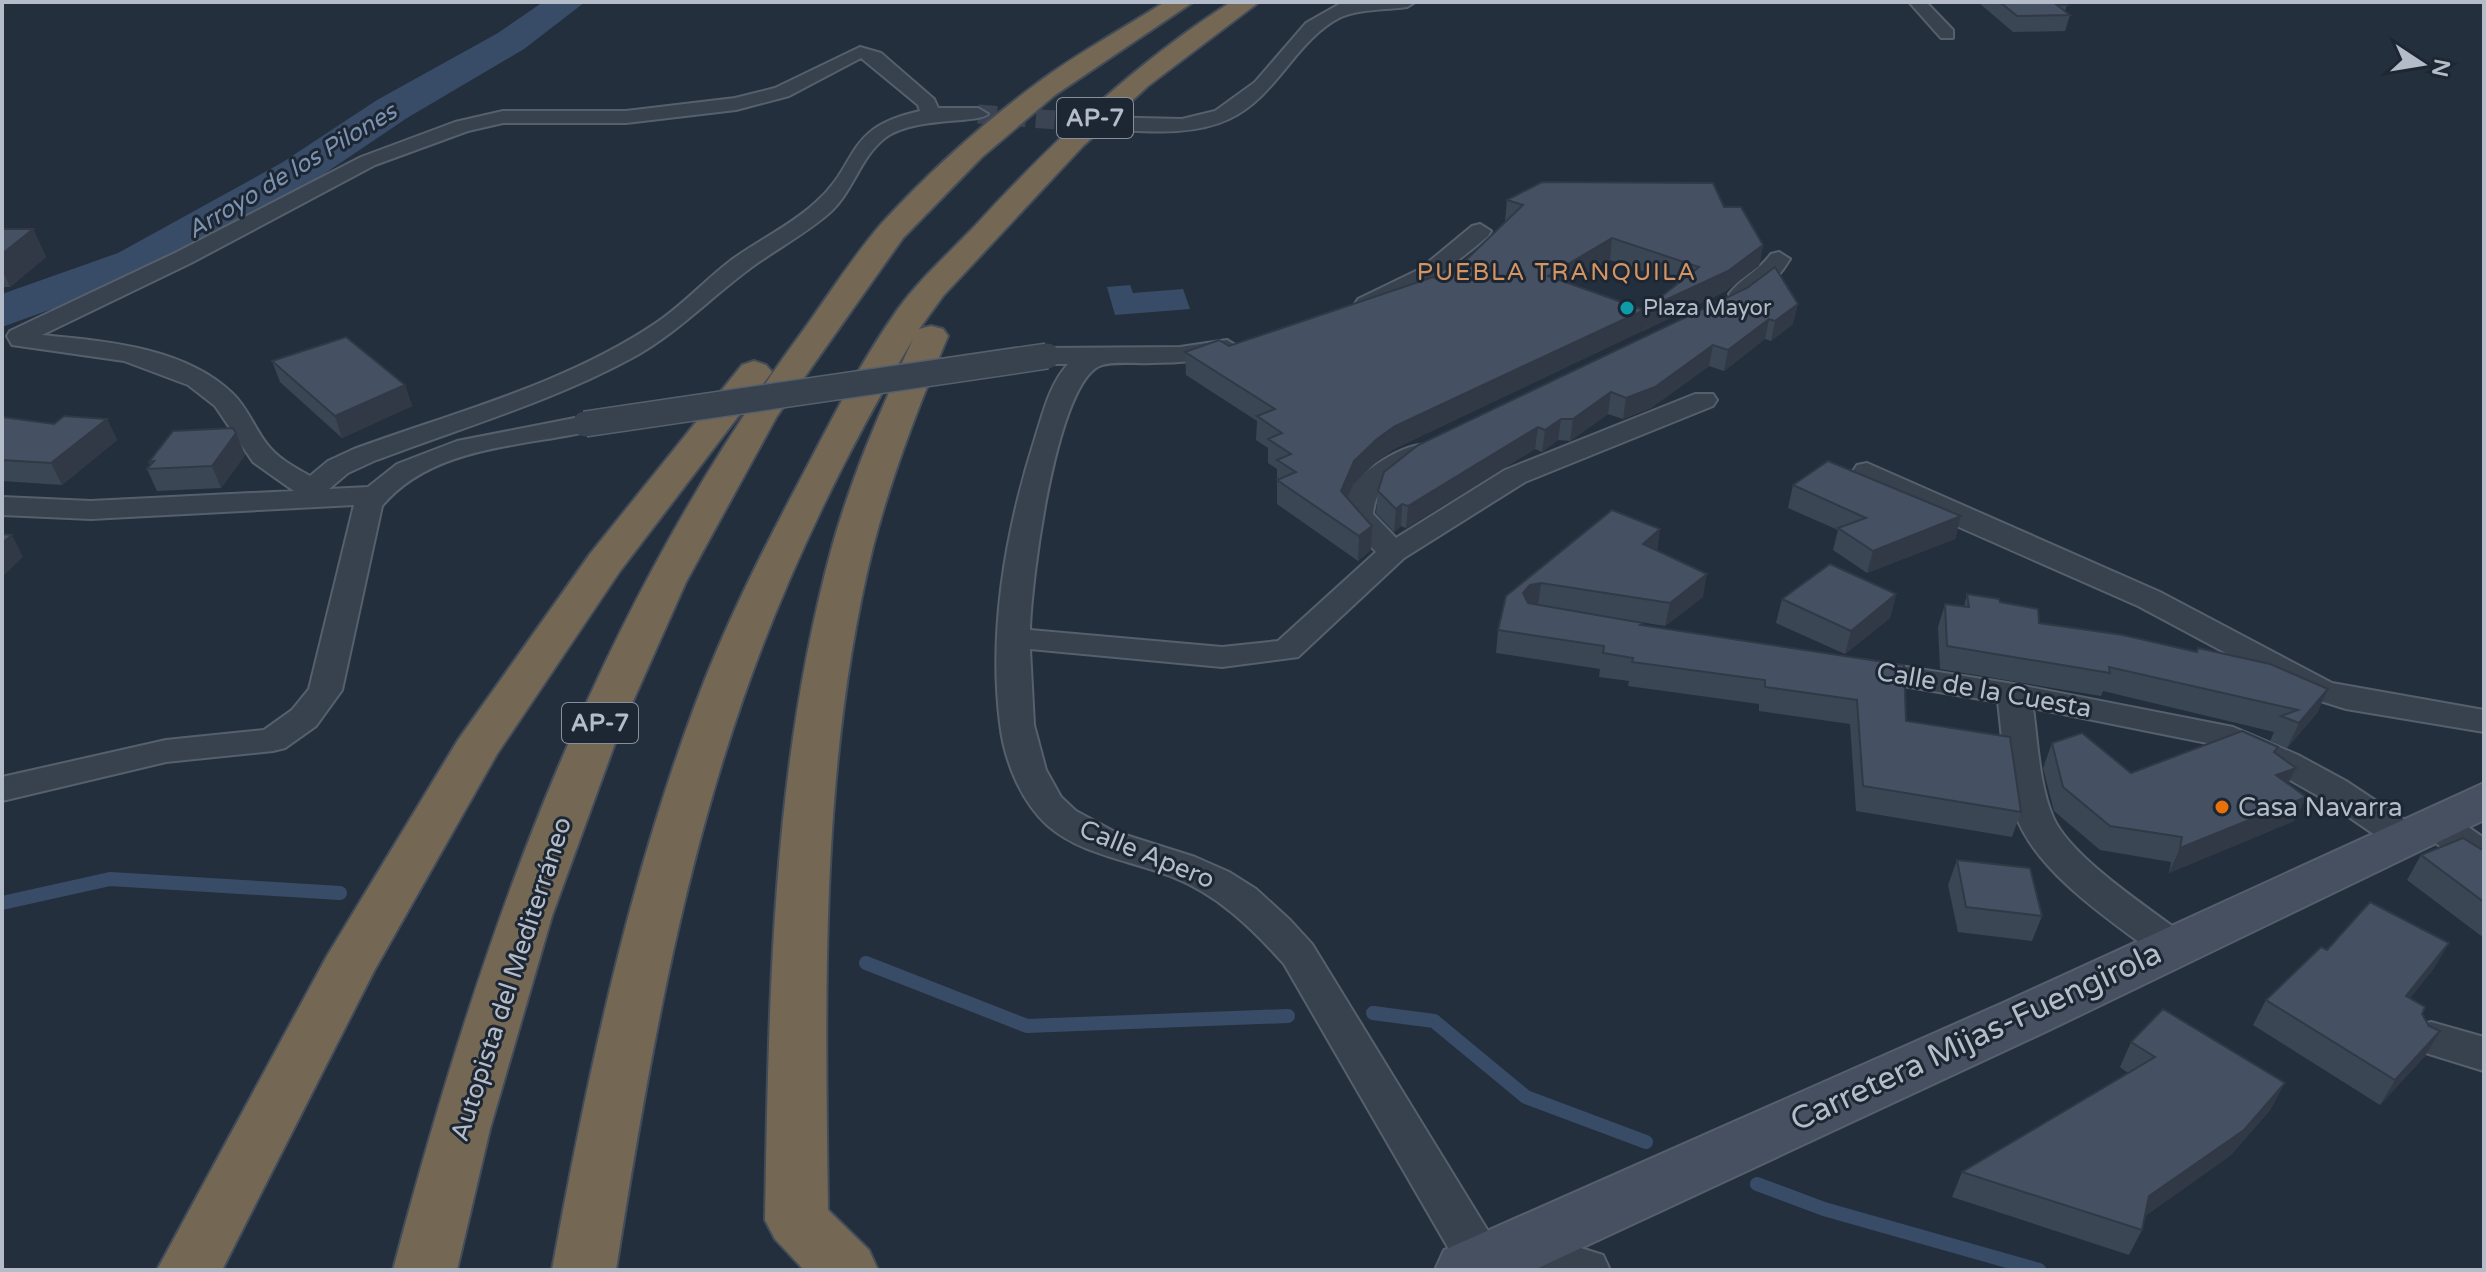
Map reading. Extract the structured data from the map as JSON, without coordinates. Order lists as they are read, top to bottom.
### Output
{
  "streets": {
    "highway": ["AP-7", "Autopista del Mediterráneo"],
    "main road": ["Carretera Mijas-Fuengirola"],
    "street": ["Calle de la Cuesta", "Calle Apero"]
  },
  "crossings": [
    ["Calle de la Cuesta", "Carretera Mijas-Fuengirola"],
    ["Calle Apero", "Carretera Mijas-Fuengirola"]
  ],
  "districts": ["PUEBLA TRANQUILA"],
  "water": ["Arroyo de los Pilones"],
  "places": ["Plaza Mayor", "Casa Navarra"],
  "north": "right"
}
